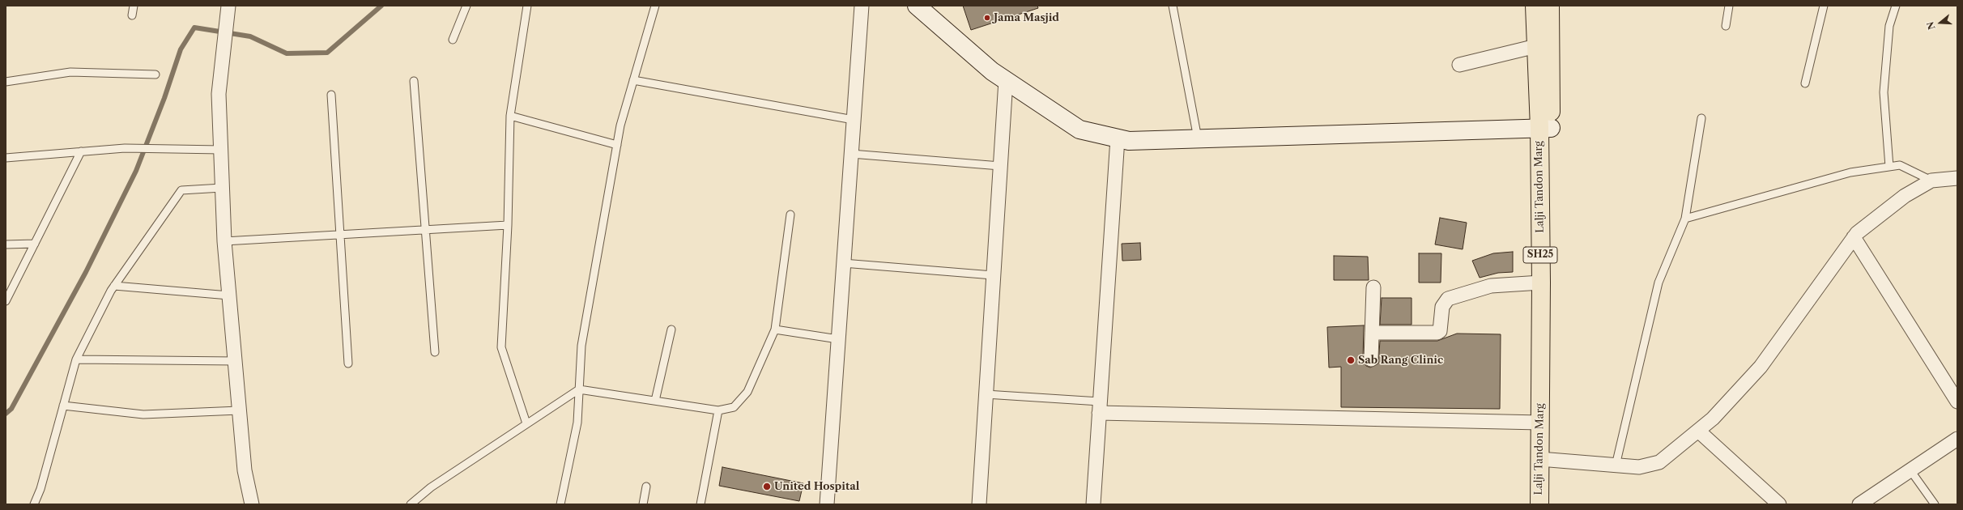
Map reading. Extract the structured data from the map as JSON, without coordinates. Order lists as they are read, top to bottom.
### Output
{
  "streets": {
    "main road": ["Lalji Tandon Marg", "SH25"]
  },
  "places": ["Jama Masjid", "Sab Rang Clinic", "United Hospital"],
  "north": "left"
}
